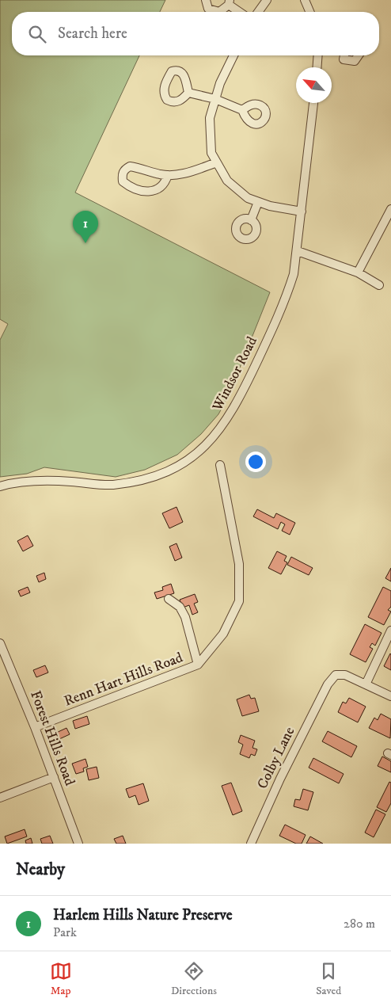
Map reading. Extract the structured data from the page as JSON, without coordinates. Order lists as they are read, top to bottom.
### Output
{
  "streets": {
    "street": [
      "Windsor Road",
      "Renn Hart Hills Road",
      "Forest Hills Road",
      "Colby Lane"
    ]
  },
  "crossings": [
    ["Renn Hart Hills Road", "Forest Hills Road"]
  ],
  "north": "top left",
  "page": {
    "search": "Search here",
    "pins": "1",
    "heading": "Nearby",
    "list": [
      {
        "mark": "1",
        "name": "Harlem Hills Nature Preserve",
        "note": "Park",
        "value": "280 m"
      }
    ],
    "nav": ["Map", "Directions", "Saved"]
  }
}
